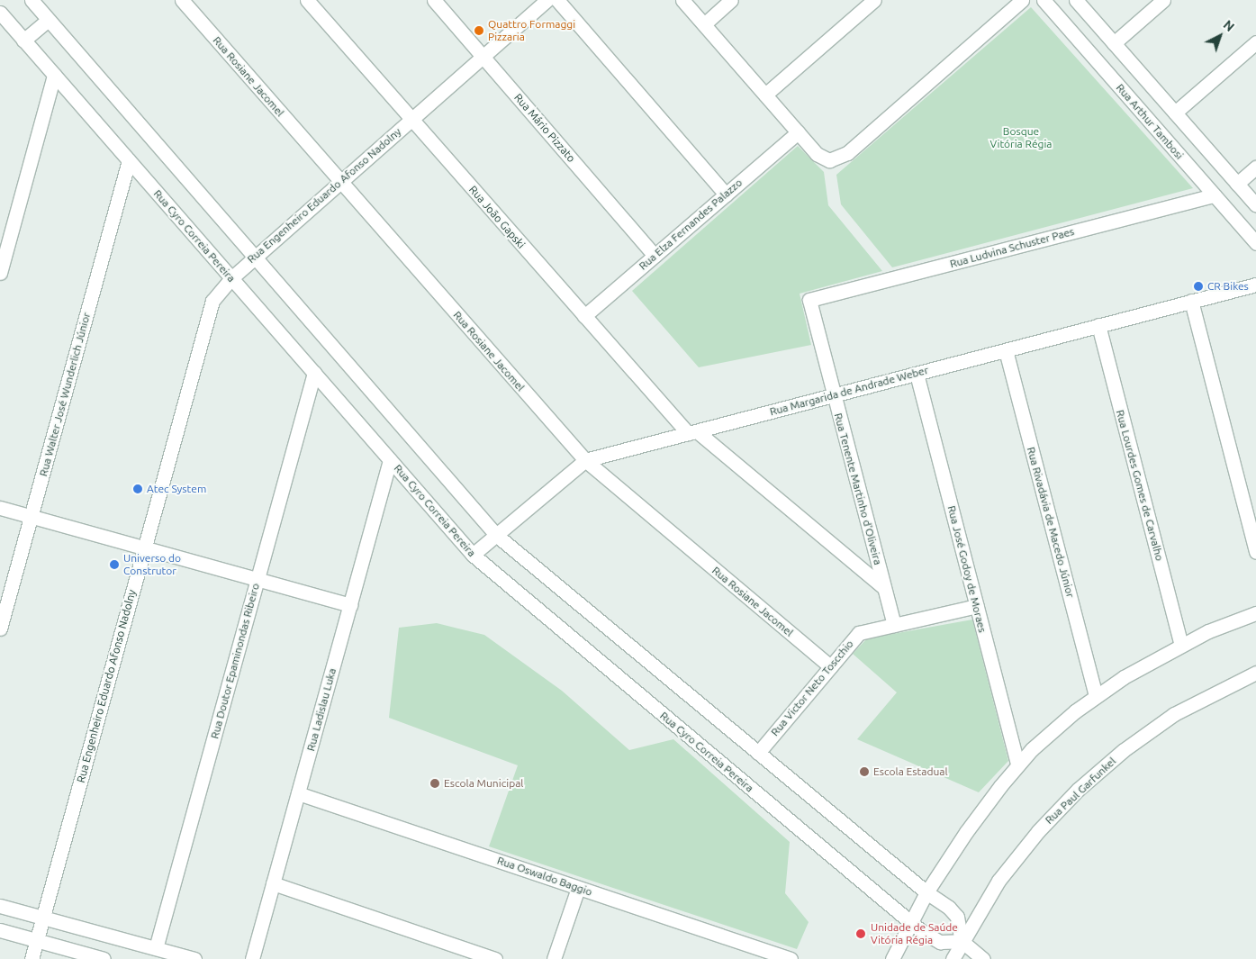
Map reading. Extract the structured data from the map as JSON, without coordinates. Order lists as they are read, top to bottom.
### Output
{
  "streets": {
    "street": [
      "Rua Rosiane Jacomel",
      "Rua Arthur Tambosi",
      "Rua Mário Pizzato",
      "Rua Engenheiro Eduardo Afonso Nadolny",
      "Rua João Gapski",
      "Rua Elza Fernandes Palazzo",
      "Rua Cyro Correia Pereira",
      "Rua Ludvina Schuster Paes",
      "Rua Margarida de Andrade Weber",
      "Rua Walter José Wunderlich Júnior",
      "Rua Lourdes Gomes de Carvalho",
      "Rua Tenente Martinho d'Oliveira",
      "Rua Rivadávia de Macedo Júnior",
      "Rua José Godoy de Moraes",
      "Rua Doutor Epaminondas Ribeiro",
      "Rua Victor Neto Toscchio",
      "Rua Ladislau Luka",
      "Rua Paul Garfunkel",
      "Rua Oswaldo Baggio"
    ]
  },
  "crossings": [
    ["Rua Rosiane Jacomel", "Rua Engenheiro Eduardo Afonso Nadolny"],
    ["Rua Rosiane Jacomel", "Rua Margarida de Andrade Weber"],
    ["Rua Rosiane Jacomel", "Rua Victor Neto Toscchio"],
    ["Rua Arthur Tambosi", "Rua Ludvina Schuster Paes"],
    ["Rua Mário Pizzato", "Rua Engenheiro Eduardo Afonso Nadolny"],
    ["Rua Mário Pizzato", "Rua Elza Fernandes Palazzo"],
    ["Rua Engenheiro Eduardo Afonso Nadolny", "Rua João Gapski"],
    ["Rua Engenheiro Eduardo Afonso Nadolny", "Rua Cyro Correia Pereira"],
    ["Rua João Gapski", "Rua Elza Fernandes Palazzo"],
    ["Rua João Gapski", "Rua Margarida de Andrade Weber"],
    ["Rua João Gapski", "Rua Tenente Martinho d'Oliveira"],
    ["Rua Cyro Correia Pereira", "Rua Margarida de Andrade Weber"],
    ["Rua Cyro Correia Pereira", "Rua Walter José Wunderlich Júnior"],
    ["Rua Cyro Correia Pereira", "Rua Doutor Epaminondas Ribeiro"],
    ["Rua Cyro Correia Pereira", "Rua Ladislau Luka"],
    ["Rua Cyro Correia Pereira", "Rua Paul Garfunkel"],
    ["Rua Ludvina Schuster Paes", "Rua Tenente Martinho d'Oliveira"],
    ["Rua Margarida de Andrade Weber", "Rua Lourdes Gomes de Carvalho"],
    ["Rua Margarida de Andrade Weber", "Rua Tenente Martinho d'Oliveira"],
    ["Rua Margarida de Andrade Weber", "Rua Rivadávia de Macedo Júnior"],
    ["Rua Margarida de Andrade Weber", "Rua José Godoy de Moraes"],
    ["Rua Tenente Martinho d'Oliveira", "Rua Victor Neto Toscchio"],
    ["Rua José Godoy de Moraes", "Rua Victor Neto Toscchio"],
    ["Rua Ladislau Luka", "Rua Oswaldo Baggio"]
  ],
  "parks": ["Bosque Vitória Régia"],
  "places": [
    "Quattro Formaggi Pizzaria",
    "CR Bikes",
    "Atec System",
    "Universo do Construtor",
    "Escola Estadual",
    "Escola Municipal",
    "Unidade de Saúde Vitória Régia"
  ],
  "north": "top right"
}
